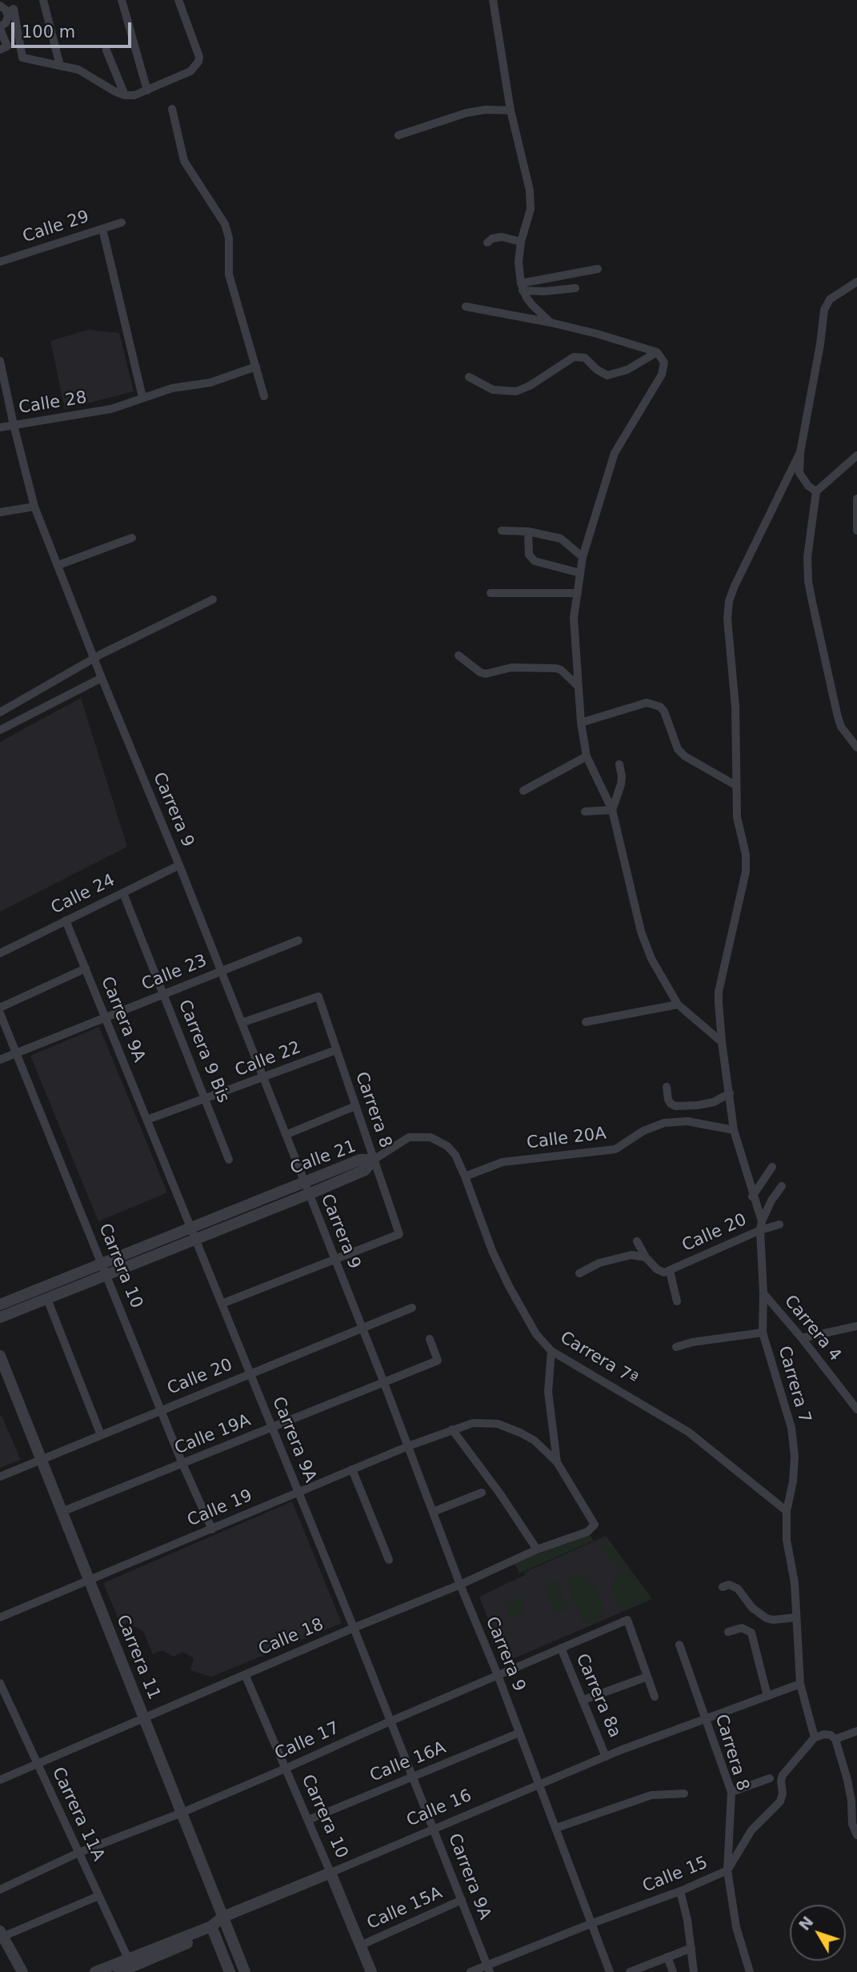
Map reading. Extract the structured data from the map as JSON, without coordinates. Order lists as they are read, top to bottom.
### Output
{
  "streets": {
    "street": [
      "Calle 29",
      "Calle 28",
      "Carrera 9",
      "Calle 24",
      "Calle 23",
      "Carrera 9A",
      "Carrera 9 Bis",
      "Calle 22",
      "Carrera 8",
      "Calle 20A",
      "Calle 21",
      "Calle 20",
      "Carrera 10",
      "Carrera 4",
      "Carrera 7ª",
      "Carrera 7",
      "Calle 19A",
      "Calle 19",
      "Calle 18",
      "Carrera 11",
      "Carrera 8a",
      "Calle 17",
      "Calle 16A",
      "Calle 16",
      "Carrera 11A",
      "Calle 15",
      "Calle 15A"
    ]
  },
  "crossings": [
    ["Calle 28", "Carrera 9"],
    ["Carrera 9", "Calle 24"],
    ["Carrera 9", "Calle 23"],
    ["Carrera 9", "Calle 22"],
    ["Carrera 9", "Carrera 8"],
    ["Carrera 9", "Calle 21"],
    ["Carrera 9", "Calle 20"],
    ["Carrera 9", "Calle 19A"],
    ["Carrera 9", "Calle 19"],
    ["Carrera 9", "Calle 18"],
    ["Carrera 9", "Calle 17"],
    ["Carrera 9", "Calle 16A"],
    ["Carrera 9", "Calle 16"],
    ["Carrera 9", "Calle 15"],
    ["Calle 24", "Carrera 9A"],
    ["Calle 24", "Carrera 9 Bis"],
    ["Calle 23", "Carrera 9A"],
    ["Calle 23", "Carrera 9 Bis"],
    ["Calle 23", "Carrera 10"],
    ["Carrera 9A", "Calle 22"],
    ["Carrera 9A", "Calle 21"],
    ["Carrera 9A", "Calle 20"],
    ["Carrera 9A", "Calle 19A"],
    ["Carrera 9A", "Calle 19"],
    ["Carrera 9A", "Calle 18"],
    ["Carrera 9A", "Calle 17"],
    ["Carrera 9A", "Calle 16A"],
    ["Carrera 9A", "Calle 16"],
    ["Carrera 9A", "Calle 15"],
    ["Carrera 9A", "Calle 15A"],
    ["Carrera 9 Bis", "Calle 22"],
    ["Calle 22", "Carrera 8"],
    ["Carrera 8", "Calle 21"],
    ["Carrera 8", "Carrera 7ª"],
    ["Carrera 8", "Calle 16"],
    ["Carrera 8", "Calle 15"],
    ["Calle 20A", "Carrera 7ª"],
    ["Calle 20A", "Carrera 7"],
    ["Calle 21", "Carrera 10"],
    ["Calle 21", "Carrera 7ª"],
    ["Calle 20", "Carrera 10"],
    ["Calle 20", "Carrera 7"],
    ["Calle 20", "Carrera 11"],
    ["Carrera 10", "Calle 19A"],
    ["Carrera 10", "Calle 19"],
    ["Carrera 10", "Calle 18"],
    ["Carrera 10", "Calle 17"],
    ["Carrera 10", "Calle 16A"],
    ["Carrera 10", "Calle 16"],
    ["Carrera 10", "Calle 15A"],
    ["Carrera 4", "Carrera 7"],
    ["Carrera 7ª", "Carrera 7"],
    ["Carrera 7", "Calle 16"],
    ["Carrera 7", "Calle 15"],
    ["Calle 19A", "Carrera 11"],
    ["Calle 19", "Carrera 11"],
    ["Calle 18", "Carrera 11"],
    ["Calle 18", "Carrera 11A"],
    ["Carrera 11", "Calle 17"],
    ["Carrera 11", "Calle 16"],
    ["Carrera 8a", "Calle 17"],
    ["Carrera 8a", "Calle 16"],
    ["Calle 17", "Carrera 11A"],
    ["Calle 16", "Carrera 11A"]
  ],
  "scale_bar": "100 m",
  "north": "top left"
}
